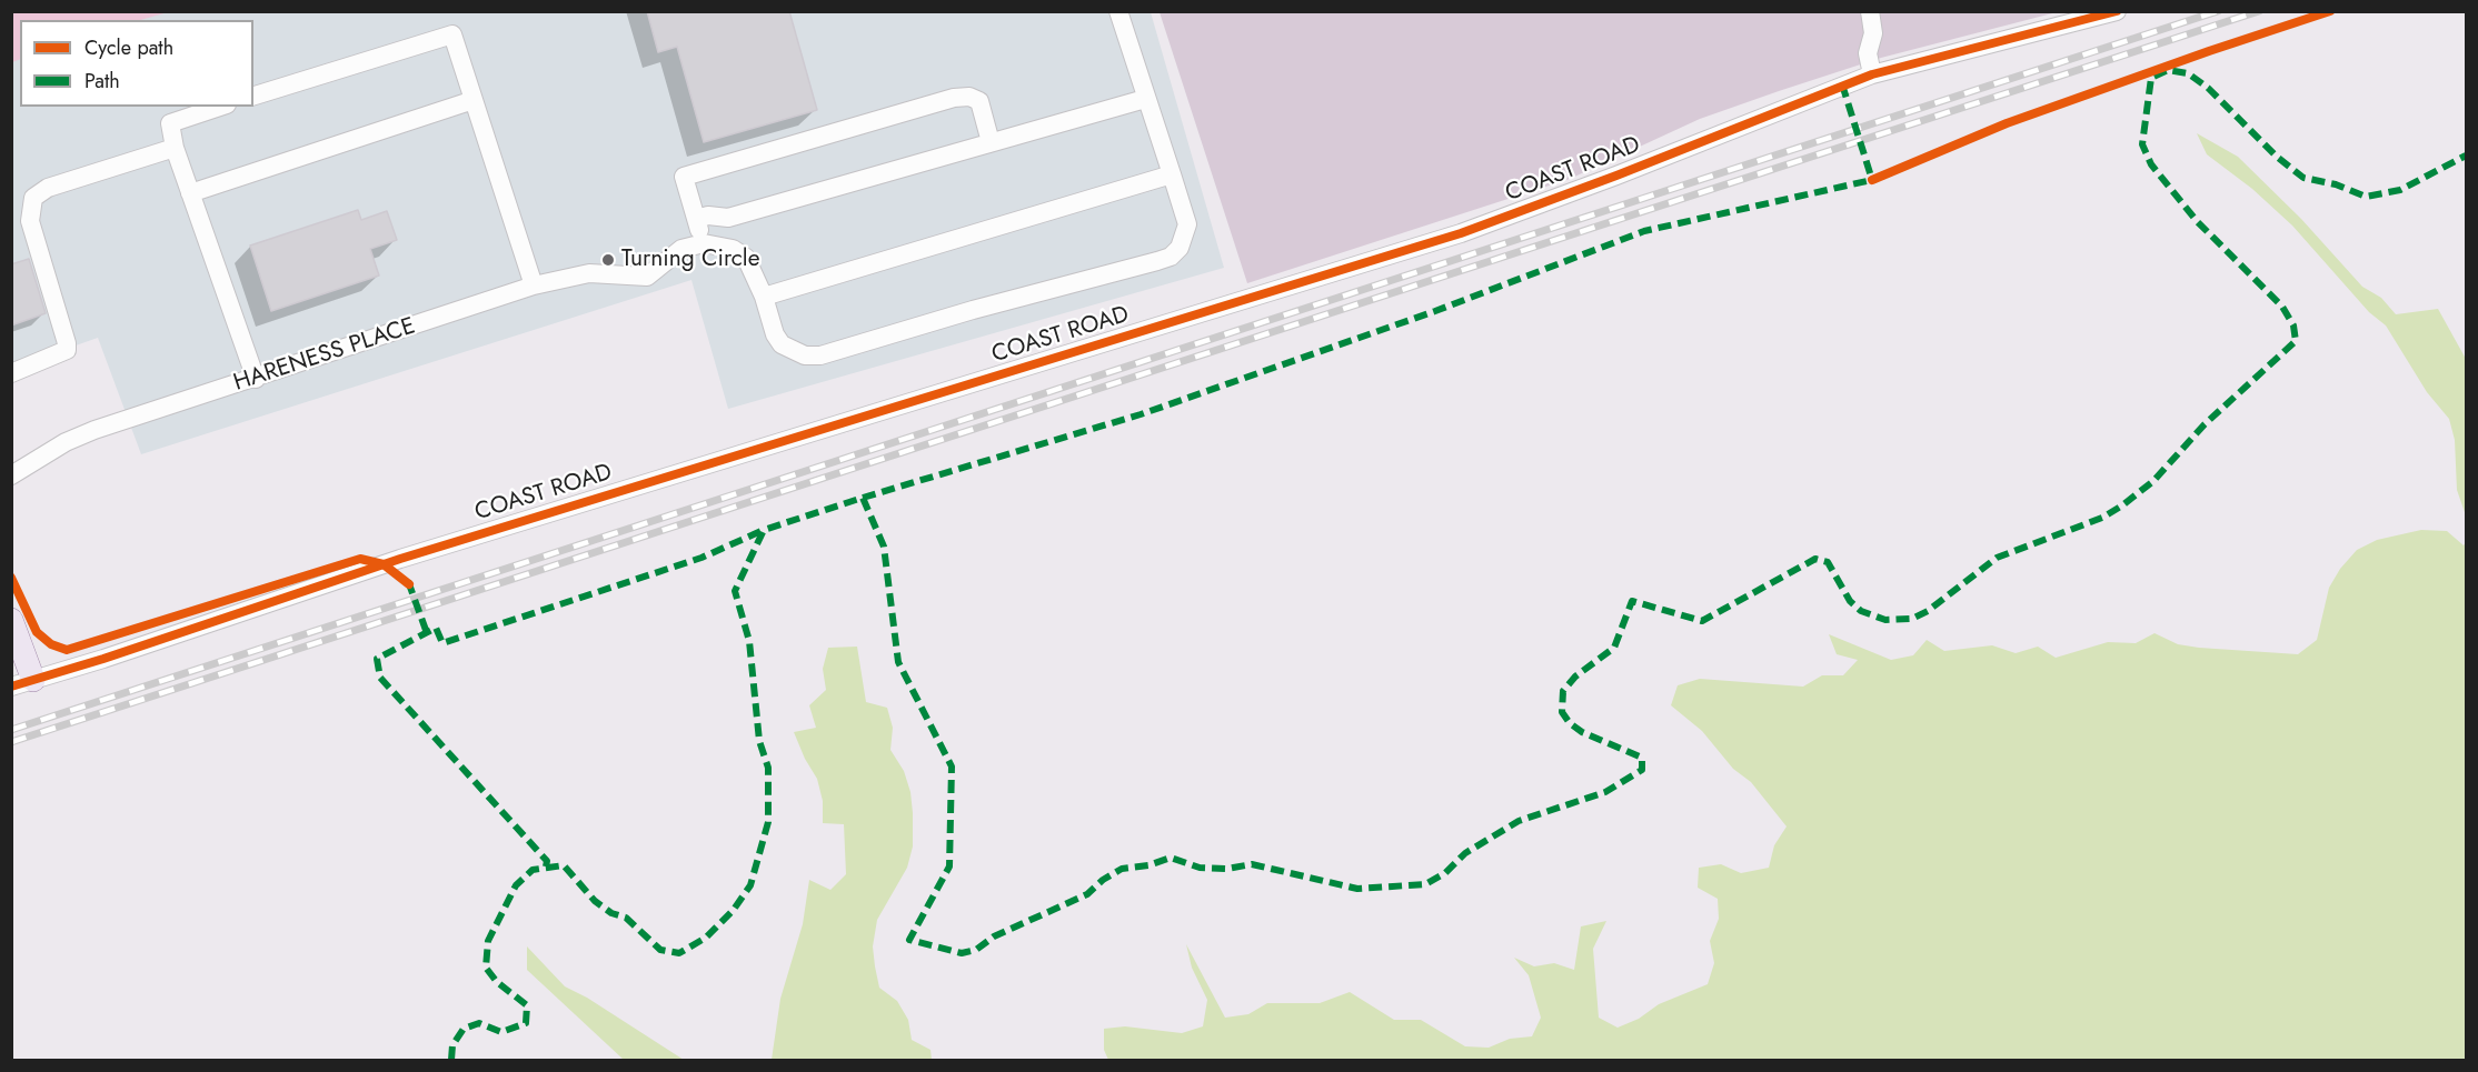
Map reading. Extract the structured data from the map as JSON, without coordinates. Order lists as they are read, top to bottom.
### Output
{
  "streets": {
    "street": ["COAST ROAD", "HARENESS PLACE"]
  },
  "places": ["Turning Circle"],
  "legend": ["Cycle path", "Path"]
}
